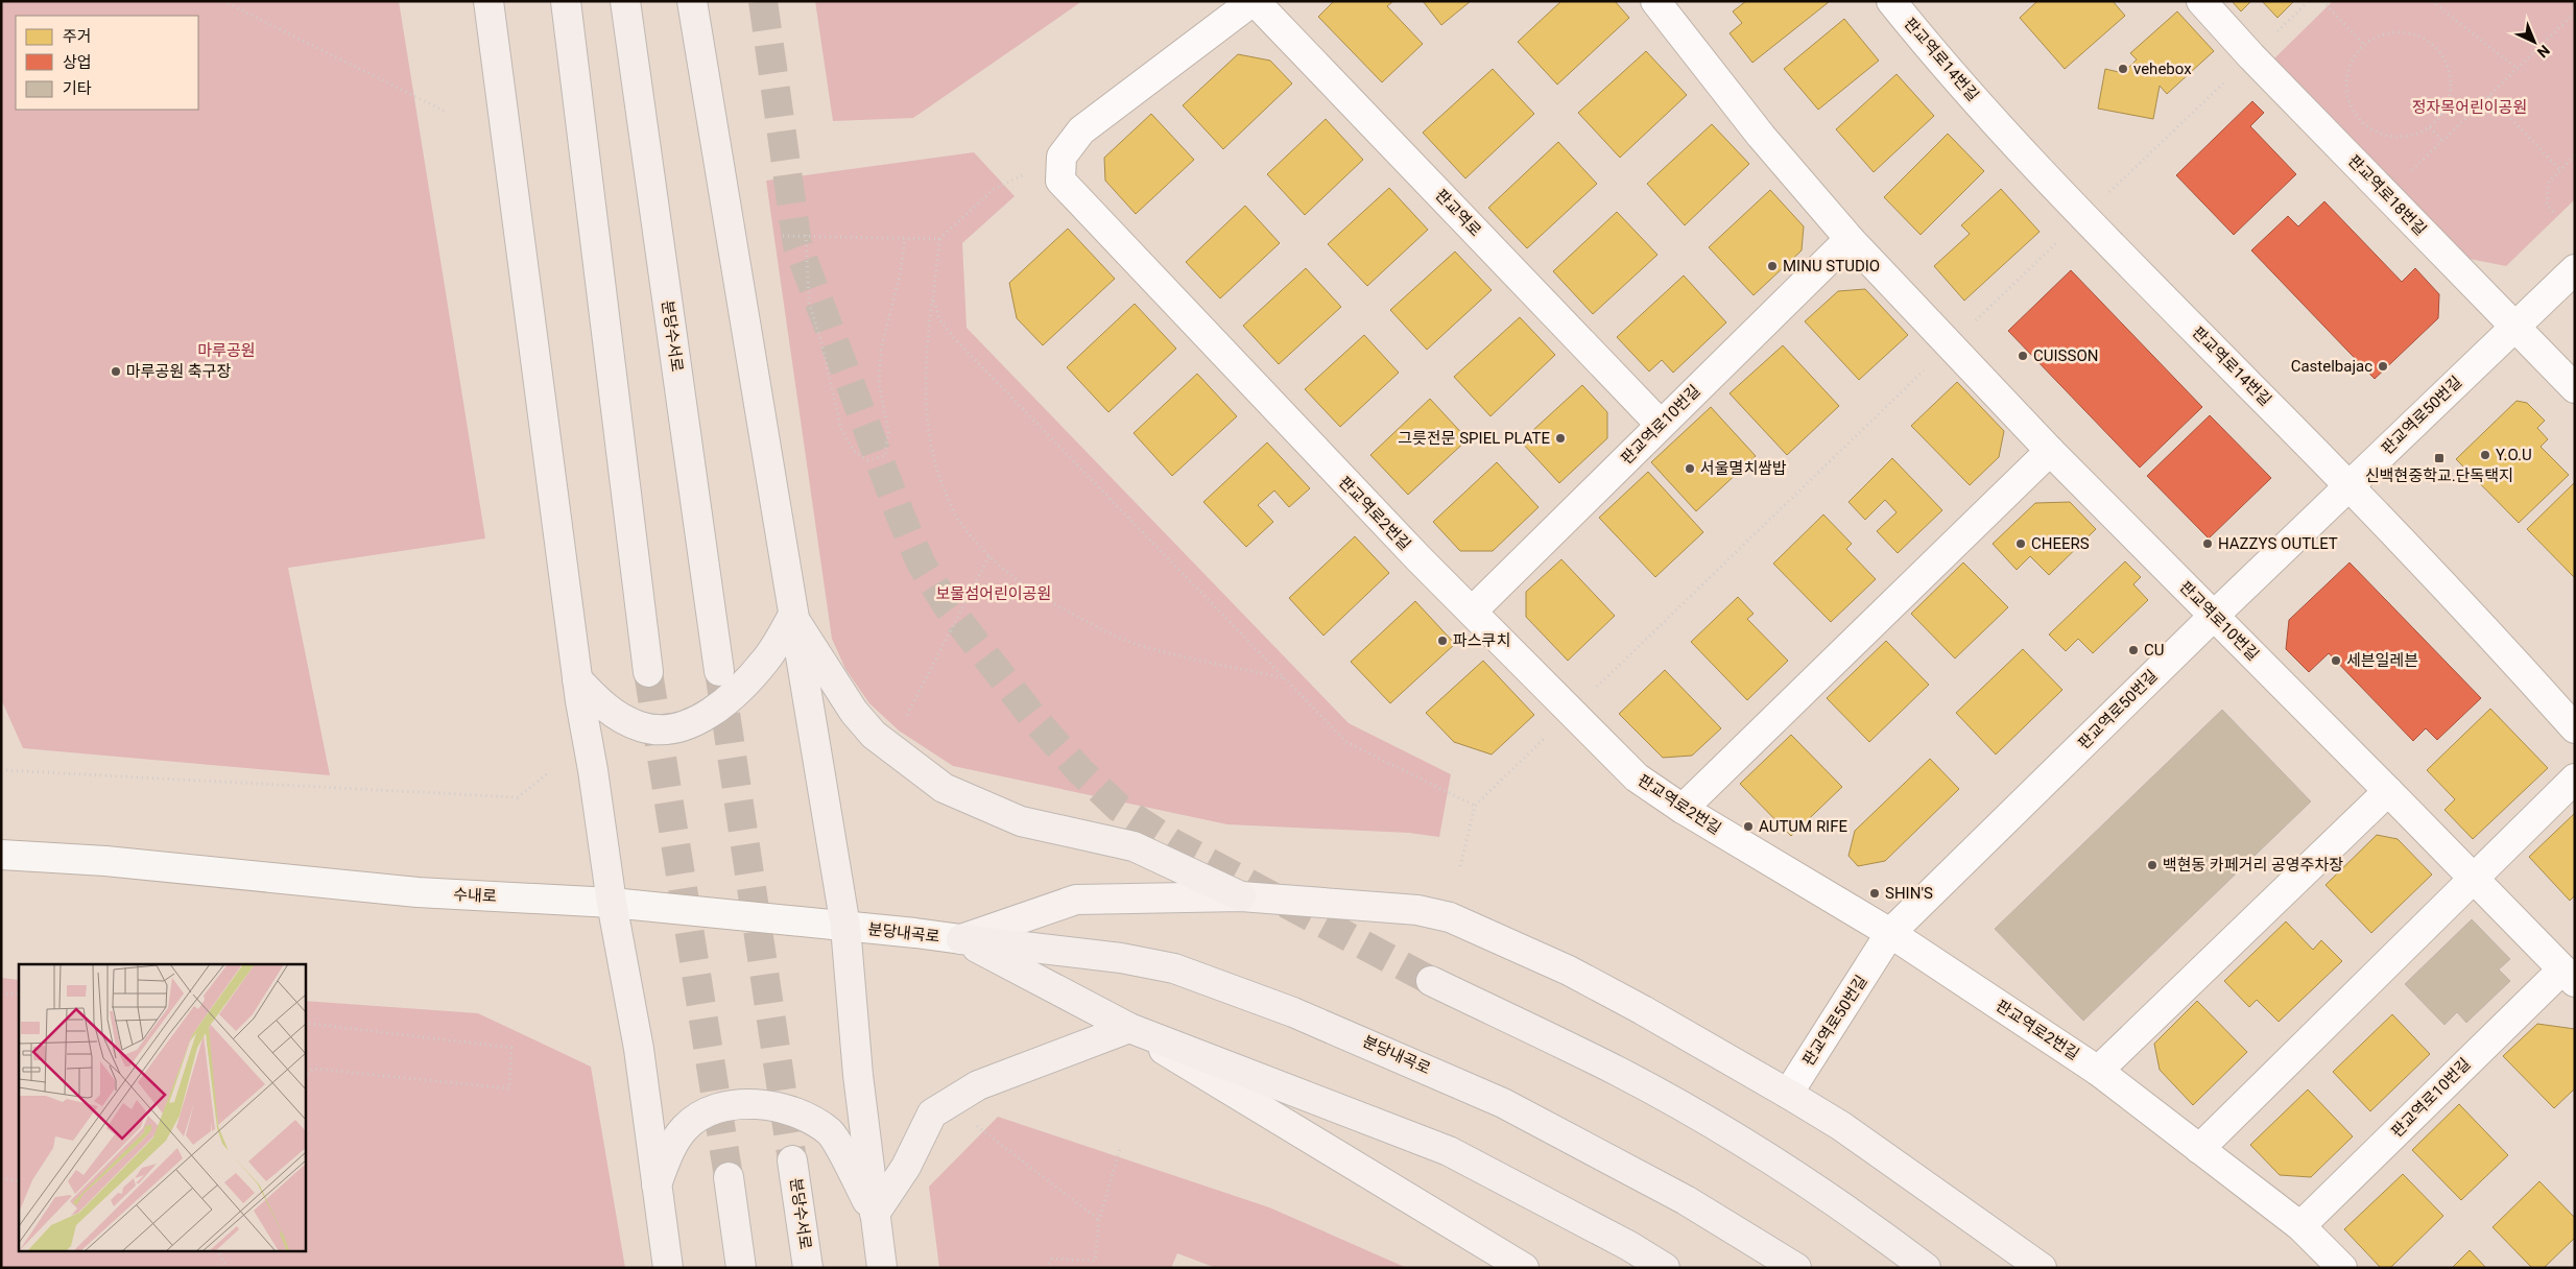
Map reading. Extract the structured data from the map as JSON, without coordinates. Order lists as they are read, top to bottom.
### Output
{
  "streets": {
    "highway": ["분당수서로", "분당내곡로"],
    "main road": ["수내로"],
    "street": [
      "판교역로14번길",
      "판교역로18번길",
      "판교역로",
      "판교역로50번길",
      "판교역로10번길",
      "판교역로2번길"
    ]
  },
  "crossings": [
    ["판교역로14번길", "판교역로50번길"],
    ["판교역로18번길", "판교역로50번길"],
    ["판교역로", "판교역로10번길"],
    ["판교역로", "판교역로2번길"],
    ["판교역로50번길", "판교역로10번길"],
    ["판교역로50번길", "판교역로2번길"],
    ["판교역로10번길", "판교역로2번길"],
    ["수내로", "분당내곡로"]
  ],
  "parks": ["정자목어린이공원", "마루공원", "보물섬어린이공원"],
  "places": {
    "other": [
      "vehebox",
      "MINU STUDIO",
      "CUISSON",
      "Castelbajac",
      "마루공원 축구장",
      "그릇전문 SPIEL PLATE",
      "Y.O.U",
      "서울멸치쌈밥",
      "CHEERS",
      "HAZZYS OUTLET",
      "파스쿠치",
      "CU",
      "세븐일레븐",
      "AUTUM RIFE",
      "백현동 카페거리 공영주차장",
      "SHIN'S"
    ],
    "transit": ["신백현중학교.단독택지"]
  },
  "legend": ["주거", "상업", "기타"],
  "north": "bottom right"
}
